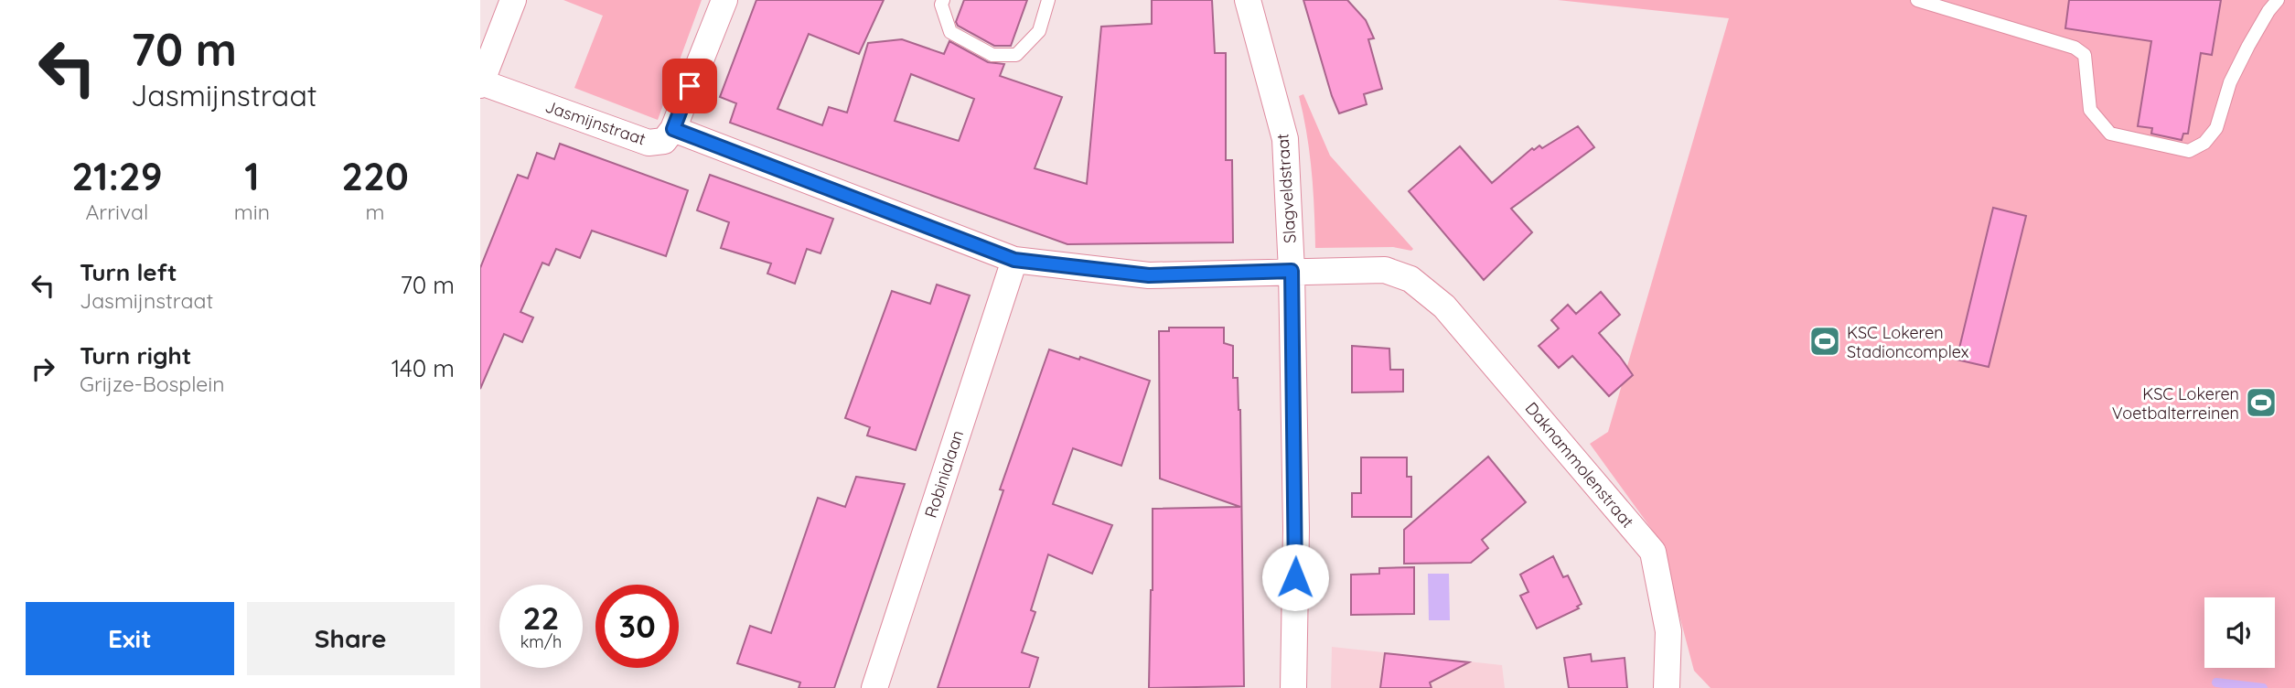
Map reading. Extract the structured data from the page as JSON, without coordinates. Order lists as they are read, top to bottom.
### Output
{
  "streets": {
    "street": [
      "Jasmijnstraat",
      "Slagveldstraat",
      "Daknammolenstraat",
      "Robinialaan"
    ]
  },
  "crossings": [
    ["Slagveldstraat", "Daknammolenstraat"]
  ],
  "places": {
    "sports": ["KSC Lokeren Stadioncomplex", "KSC Lokeren Voetbalterreinen"]
  },
  "page": {
    "turn": ["70 m", "Jasmijnstraat"],
    "eta": [
      "21:29",
      "Arrival",
      "1",
      "min",
      "220",
      "m"
    ],
    "list": [
      {
        "name": "Turn left",
        "note": "Jasmijnstraat",
        "value": "70 m"
      },
      {
        "name": "Turn right",
        "note": "Grijze-Bosplein",
        "value": "140 m"
      }
    ],
    "speed": "22 km/h",
    "limit": "30",
    "buttons": ["Exit", "Share"]
  }
}
